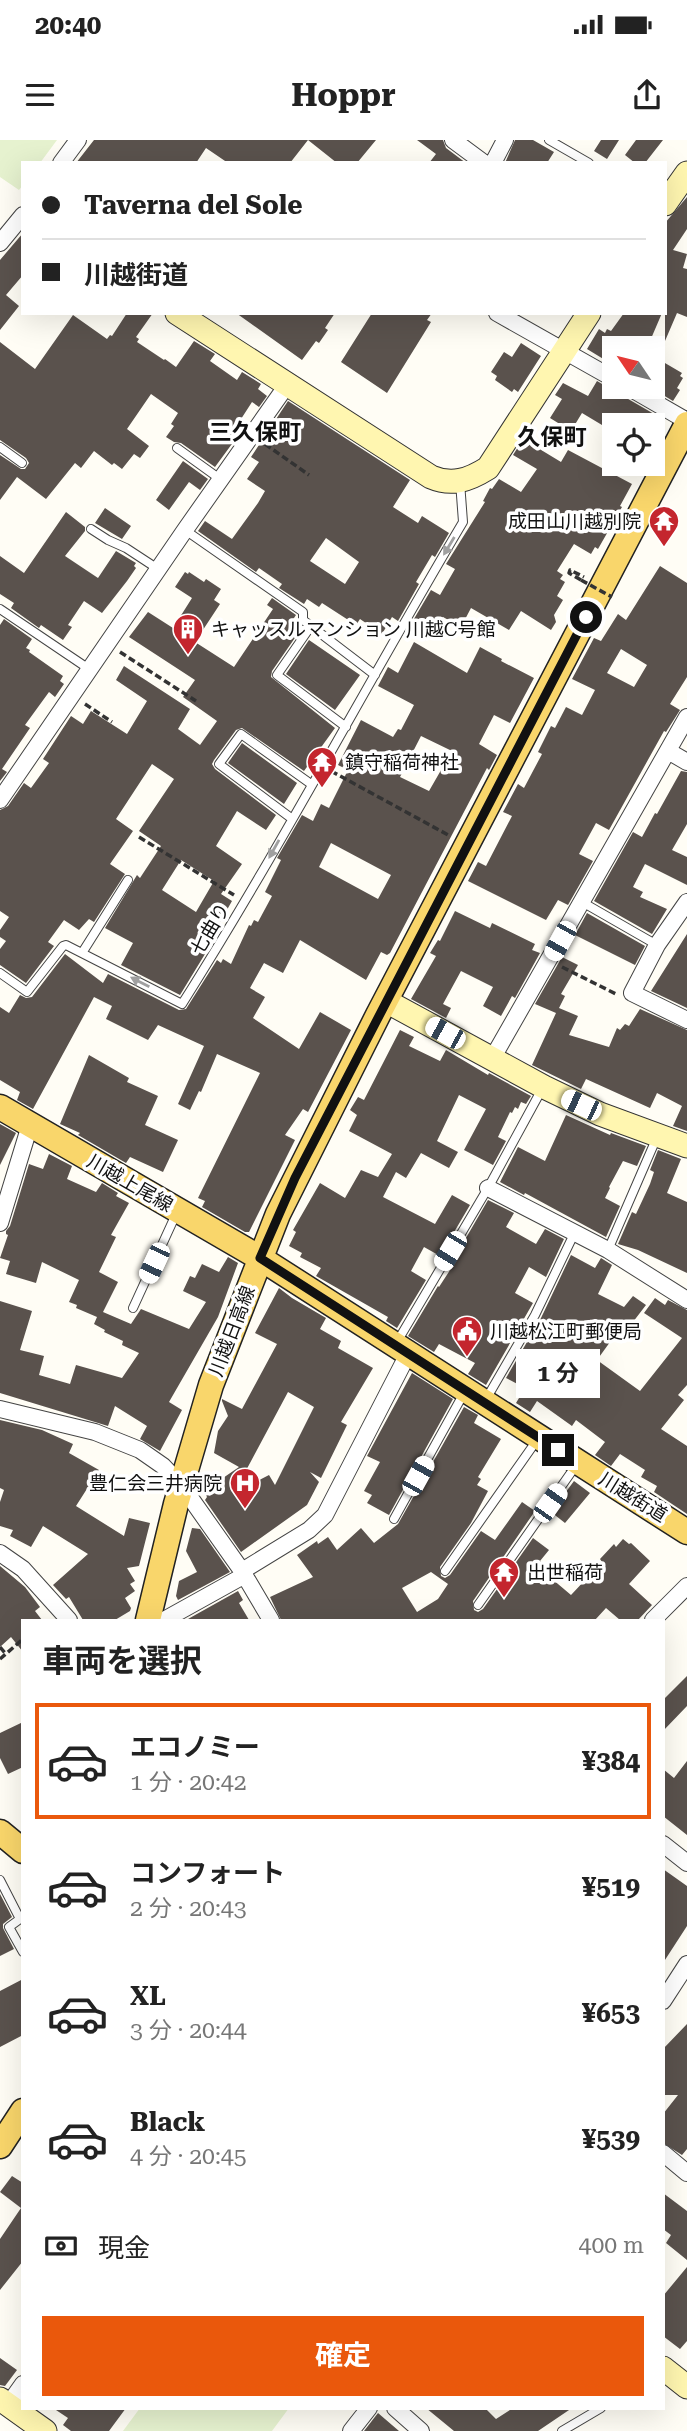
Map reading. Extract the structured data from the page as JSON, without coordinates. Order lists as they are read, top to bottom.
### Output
{
  "streets": {
    "main road": ["川越上尾線", "川越日高線", "川越街道"],
    "lane": ["七曲り"]
  },
  "crossings": [
    ["川越上尾線", "川越日高線"],
    ["川越上尾線", "川越街道"],
    ["川越日高線", "川越街道"]
  ],
  "one_way": ["七曲り"],
  "districts": ["三久保町", "久保町"],
  "places": {
    "temple": ["成田山川越別院", "鎮守稲荷神社", "出世稲荷"],
    "building": ["キャッスルマンション 川越C号館"],
    "public building": ["川越松江町郵便局"],
    "hospital": ["豊仁会三井病院"]
  },
  "north": "top left",
  "page": {
    "status": "20:40",
    "header": "Hoppr",
    "banner": ["Taverna del Sole", "川越街道"],
    "bubble": "1 分",
    "heading": "車両を選択",
    "list": [
      {
        "name": "エコノミー",
        "note": "1 分 · 20:42",
        "value": "¥384"
      },
      {
        "name": "コンフォート",
        "note": "2 分 · 20:43",
        "value": "¥519"
      },
      {
        "name": "XL",
        "note": "3 分 · 20:44",
        "value": "¥653"
      },
      {
        "name": "Black",
        "note": "4 分 · 20:45",
        "value": "¥539"
      }
    ],
    "pay": ["現金", "400 m"],
    "buttons": "確定"
  }
}
